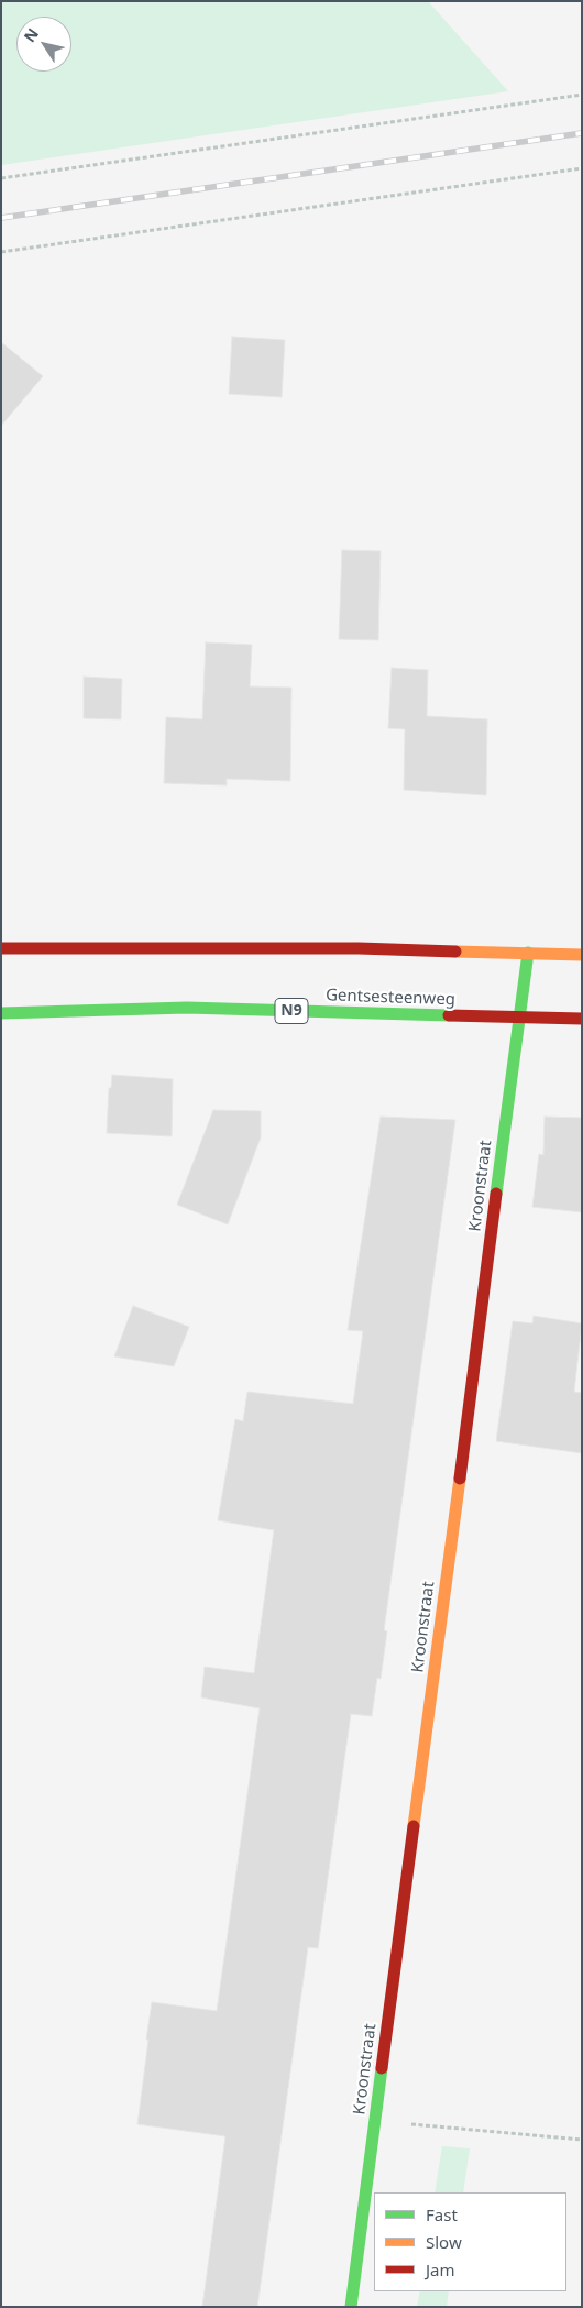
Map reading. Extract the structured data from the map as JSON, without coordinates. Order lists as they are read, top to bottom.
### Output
{
  "streets": {
    "street": ["Gentsesteenweg", "N9", "Kroonstraat"]
  },
  "crossings": [
    ["Gentsesteenweg", "Kroonstraat"]
  ],
  "legend": ["Fast", "Slow", "Jam"],
  "north": "top left"
}
